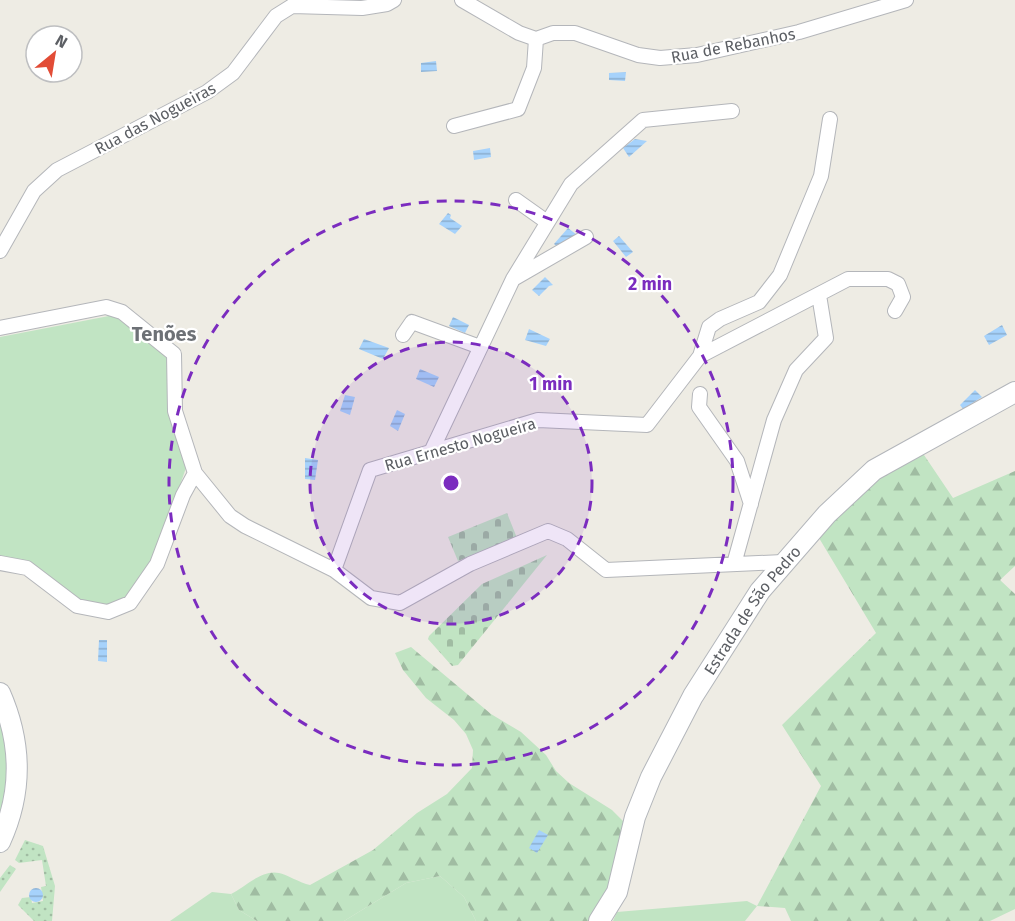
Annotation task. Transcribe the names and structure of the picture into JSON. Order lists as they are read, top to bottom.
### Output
{
  "streets": {
    "street": [
      "Rua de Rebanhos",
      "Rua das Nogueiras",
      "Rua Ernesto Nogueira",
      "Estrada de São Pedro"
    ]
  },
  "districts": ["Tenões"],
  "north": "top right",
  "rings": ["2 min", "1 min"]
}
